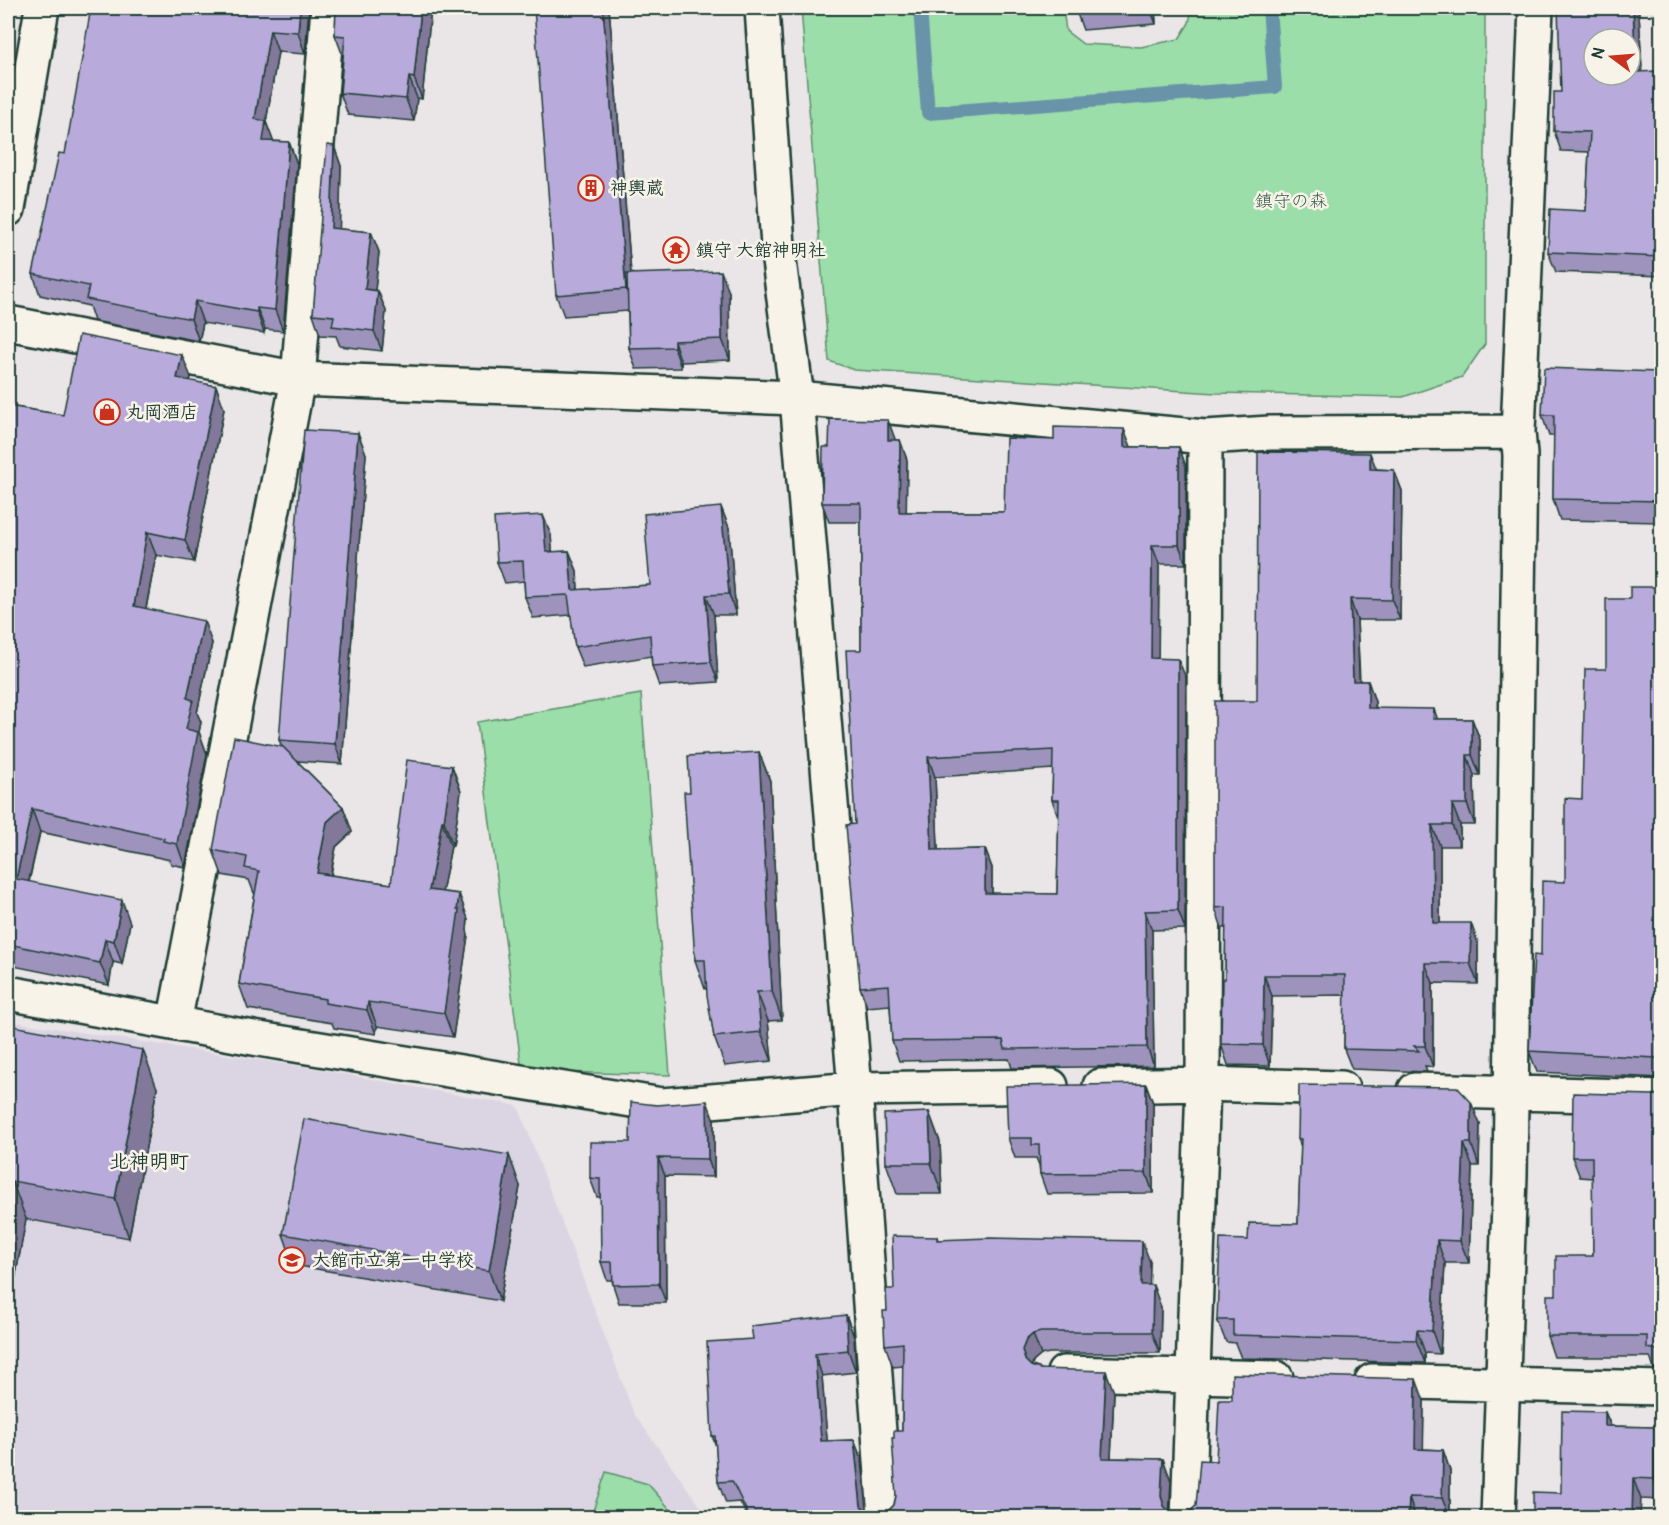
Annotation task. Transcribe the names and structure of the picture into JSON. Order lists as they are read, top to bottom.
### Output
{
  "districts": ["北神明町"],
  "parks": ["鎮守の森"],
  "places": {
    "building": ["神輿蔵"],
    "temple": ["鎮守 大館神明社"],
    "shop": ["丸岡酒店"],
    "school or university": ["大館市立第一中学校"]
  },
  "north": "left"
}
